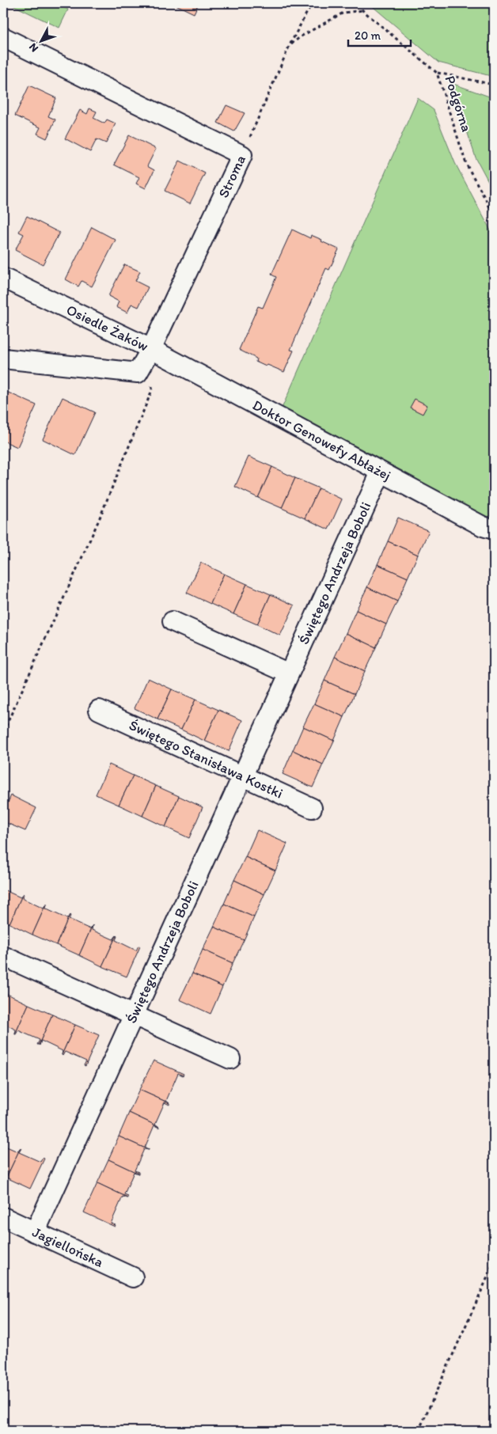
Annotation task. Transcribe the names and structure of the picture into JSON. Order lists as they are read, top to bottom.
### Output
{
  "streets": {
    "street": [
      "Stroma",
      "Osiedle Żaków",
      "Doktor Genowefy Abłażej",
      "Świętego Andrzeja Boboli",
      "Świętego Stanisława Kostki",
      "Jagiellońska"
    ],
    "path": ["Podgórna"]
  },
  "crossings": [
    ["Stroma", "Osiedle Żaków"],
    ["Stroma", "Doktor Genowefy Abłażej"],
    ["Osiedle Żaków", "Doktor Genowefy Abłażej"],
    ["Doktor Genowefy Abłażej", "Świętego Andrzeja Boboli"],
    ["Świętego Andrzeja Boboli", "Świętego Stanisława Kostki"],
    ["Świętego Andrzeja Boboli", "Jagiellońska"]
  ],
  "scale_bar": "20 m",
  "north": "bottom left"
}
